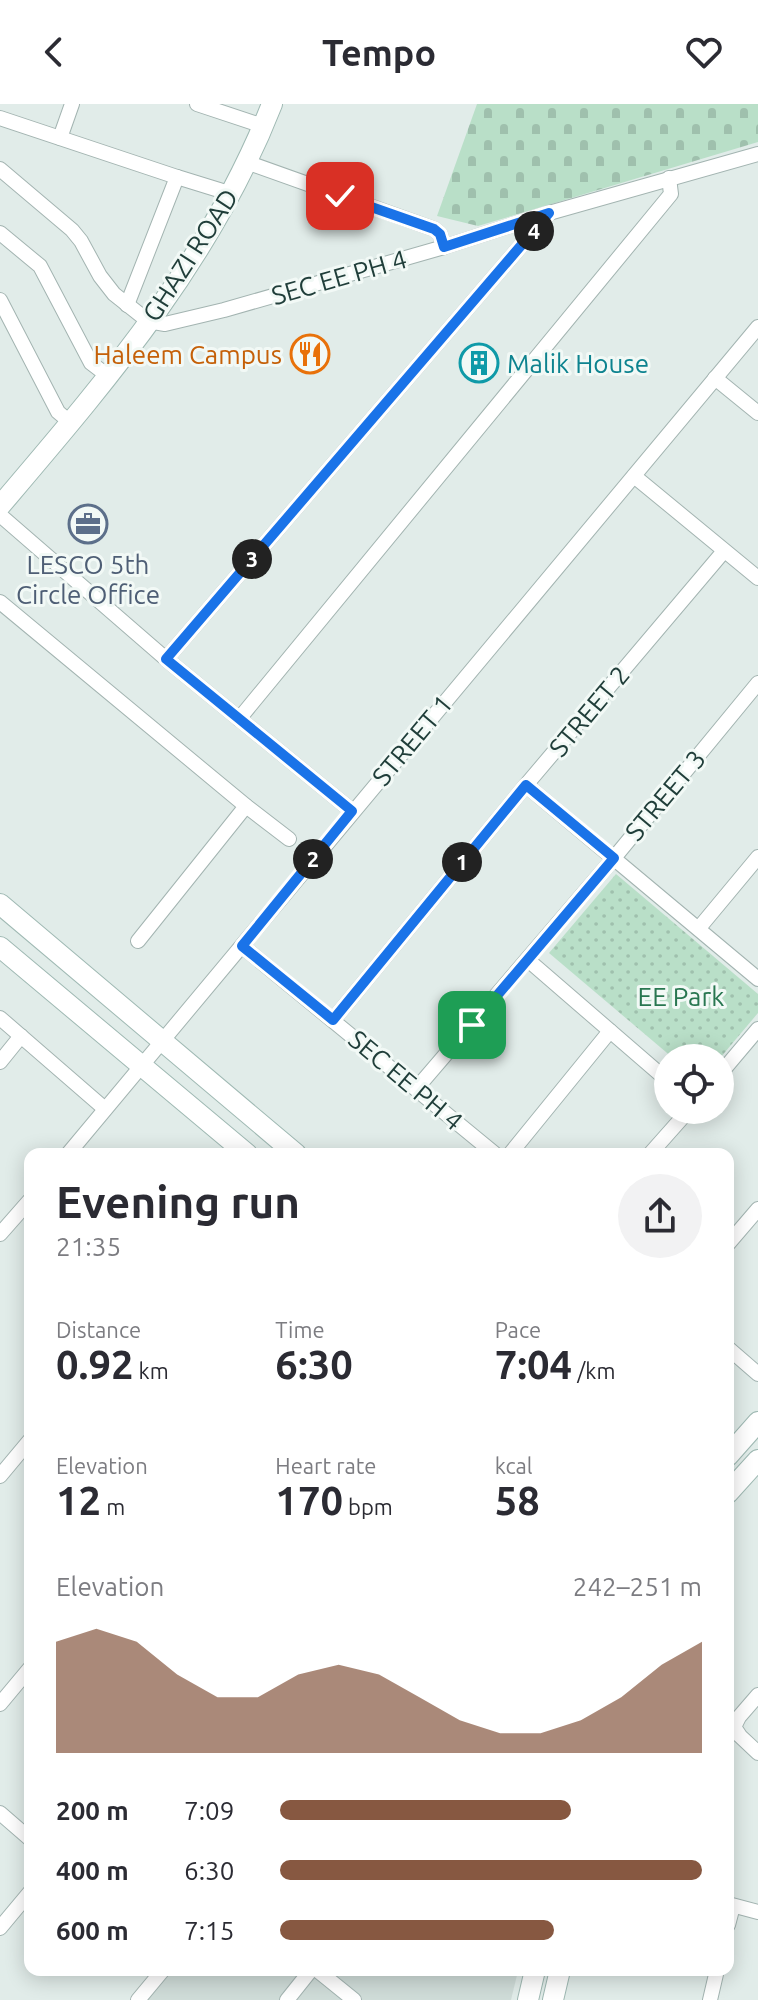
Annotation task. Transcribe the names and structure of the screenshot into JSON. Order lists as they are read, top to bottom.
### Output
{
  "streets": {
    "street": [
      "GHAZI ROAD",
      "SEC EE PH 4",
      "STREET 2",
      "STREET 1",
      "STREET 3"
    ]
  },
  "crossings": [
    ["GHAZI ROAD", "SEC EE PH 4"],
    ["SEC EE PH 4", "STREET 2"],
    ["SEC EE PH 4", "STREET 1"],
    ["SEC EE PH 4", "STREET 3"]
  ],
  "parks": ["EE Park"],
  "places": {
    "restaurant": ["Haleem Campus"],
    "building": ["Malik House"],
    "office": ["LESCO 5th Circle Office"]
  },
  "page": {
    "header": "Tempo",
    "pins": [
      "4",
      "3",
      "2",
      "1"
    ],
    "heading": ["Evening run", "21:35"],
    "stats": [
      ["Distance", "0.92 km"],
      ["Time", "6:30"],
      ["Pace", "7:04 /km"],
      ["Elevation", "12 m"],
      ["Heart rate", "170 bpm"],
      ["kcal", "58"]
    ],
    "chart": ["Elevation", "242–251 m"],
    "list": [
      {
        "name": "200 m",
        "note": "7:09"
      },
      {
        "name": "400 m",
        "note": "6:30"
      },
      {
        "name": "600 m",
        "note": "7:15"
      }
    ]
  }
}
